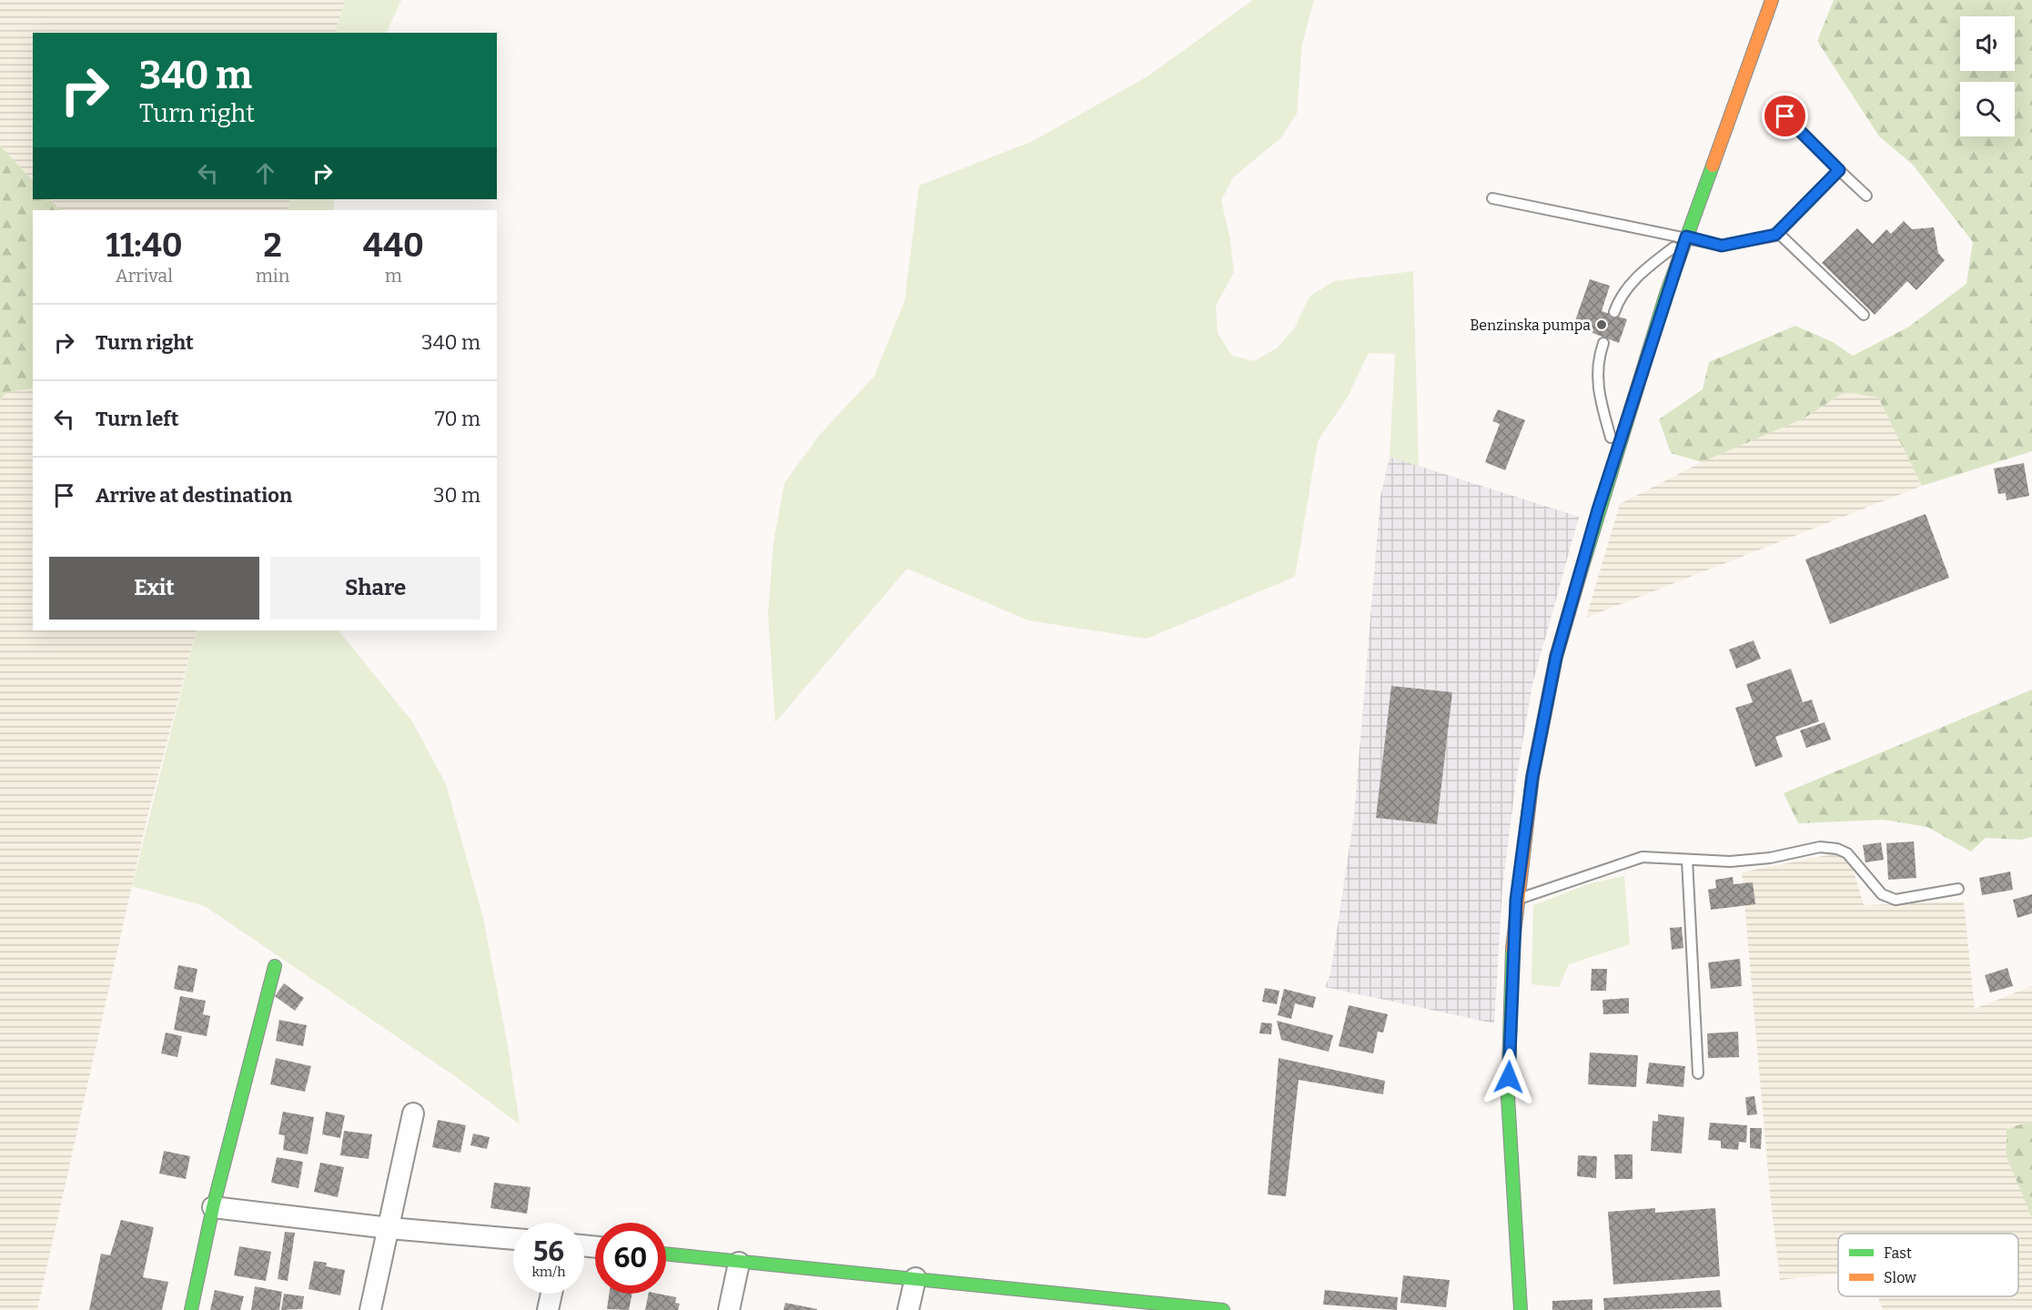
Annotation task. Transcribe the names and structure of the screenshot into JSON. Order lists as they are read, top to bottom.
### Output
{
  "places": ["Benzinska pumpa"],
  "legend": ["Fast", "Slow"],
  "page": {
    "turn": ["340 m", "Turn right"],
    "eta": [
      "11:40",
      "Arrival",
      "2",
      "min",
      "440",
      "m"
    ],
    "list": [
      {
        "name": "Turn right",
        "value": "340 m"
      },
      {
        "name": "Turn left",
        "value": "70 m"
      },
      {
        "name": "Arrive at destination",
        "value": "30 m"
      }
    ],
    "buttons": ["Exit", "Share"],
    "speed": "56 km/h",
    "limit": "60"
  }
}
